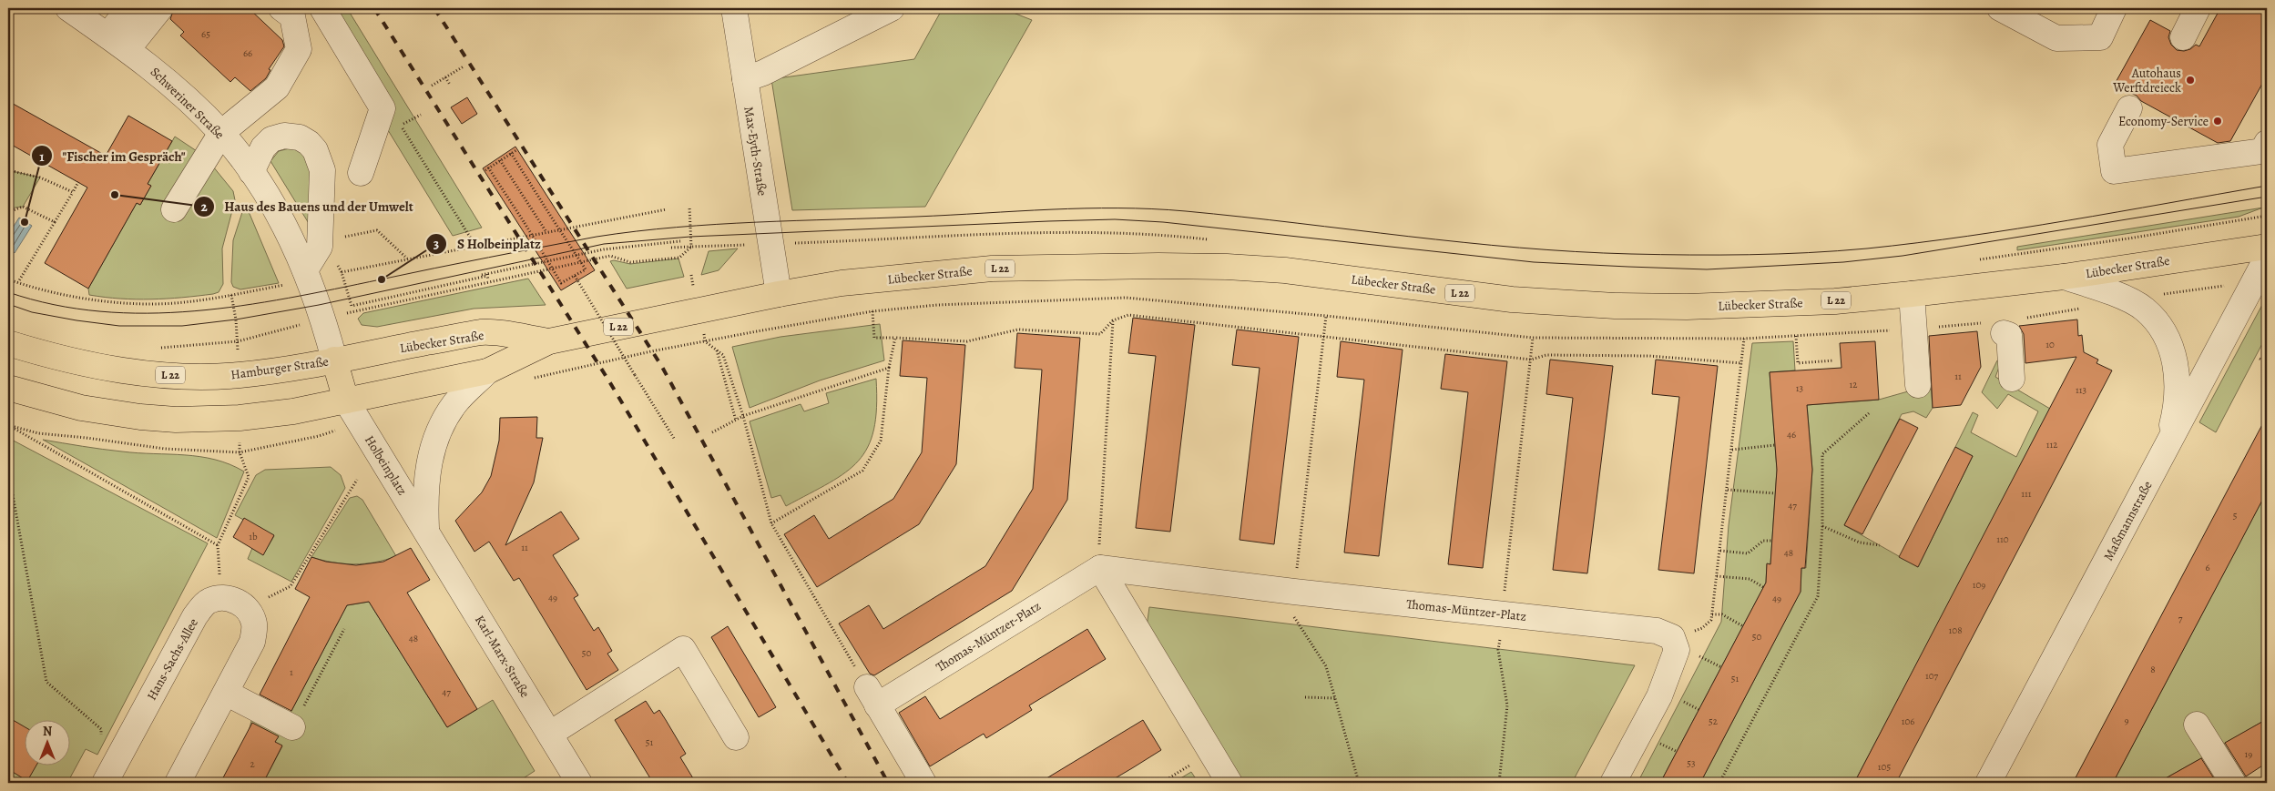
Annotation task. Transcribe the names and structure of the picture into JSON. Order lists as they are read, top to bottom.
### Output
{
  "streets": {
    "main road": ["Lübecker Straße", "L 22", "Hamburger Straße"],
    "street": [
      "Schweriner Straße",
      "Max-Eyth-Straße",
      "Holbeinplatz",
      "Maßmannstraße",
      "Thomas-Müntzer-Platz",
      "Karl-Marx-Straße",
      "Hans-Sachs-Allee"
    ]
  },
  "crossings": [
    ["Max-Eyth-Straße", "Lübecker Straße"],
    ["Lübecker Straße", "L 22"],
    ["Lübecker Straße", "Hamburger Straße"],
    ["Lübecker Straße", "Holbeinplatz"],
    ["L 22", "Hamburger Straße"],
    ["L 22", "Holbeinplatz"],
    ["Hamburger Straße", "Holbeinplatz"],
    ["Holbeinplatz", "Karl-Marx-Straße"]
  ],
  "places": [
    "Autohaus Werftdreieck",
    "Economy-Service",
    "Haus des Bauens und der Umwelt",
    "\"Fischer im Gespräch\"",
    "S Holbeinplatz"
  ],
  "house_numbers": [
    "65",
    "66",
    "10",
    "11",
    "12",
    "13",
    "113",
    "46",
    "112",
    "111",
    "47",
    "5",
    "1b",
    "110",
    "11",
    "48",
    "6",
    "109",
    "49",
    "49",
    "7",
    "108",
    "50",
    "48",
    "50",
    "8",
    "1",
    "107",
    "51",
    "47",
    "9",
    "52",
    "106",
    "51",
    "19",
    "53",
    "2",
    "105"
  ],
  "north": "top"
}
